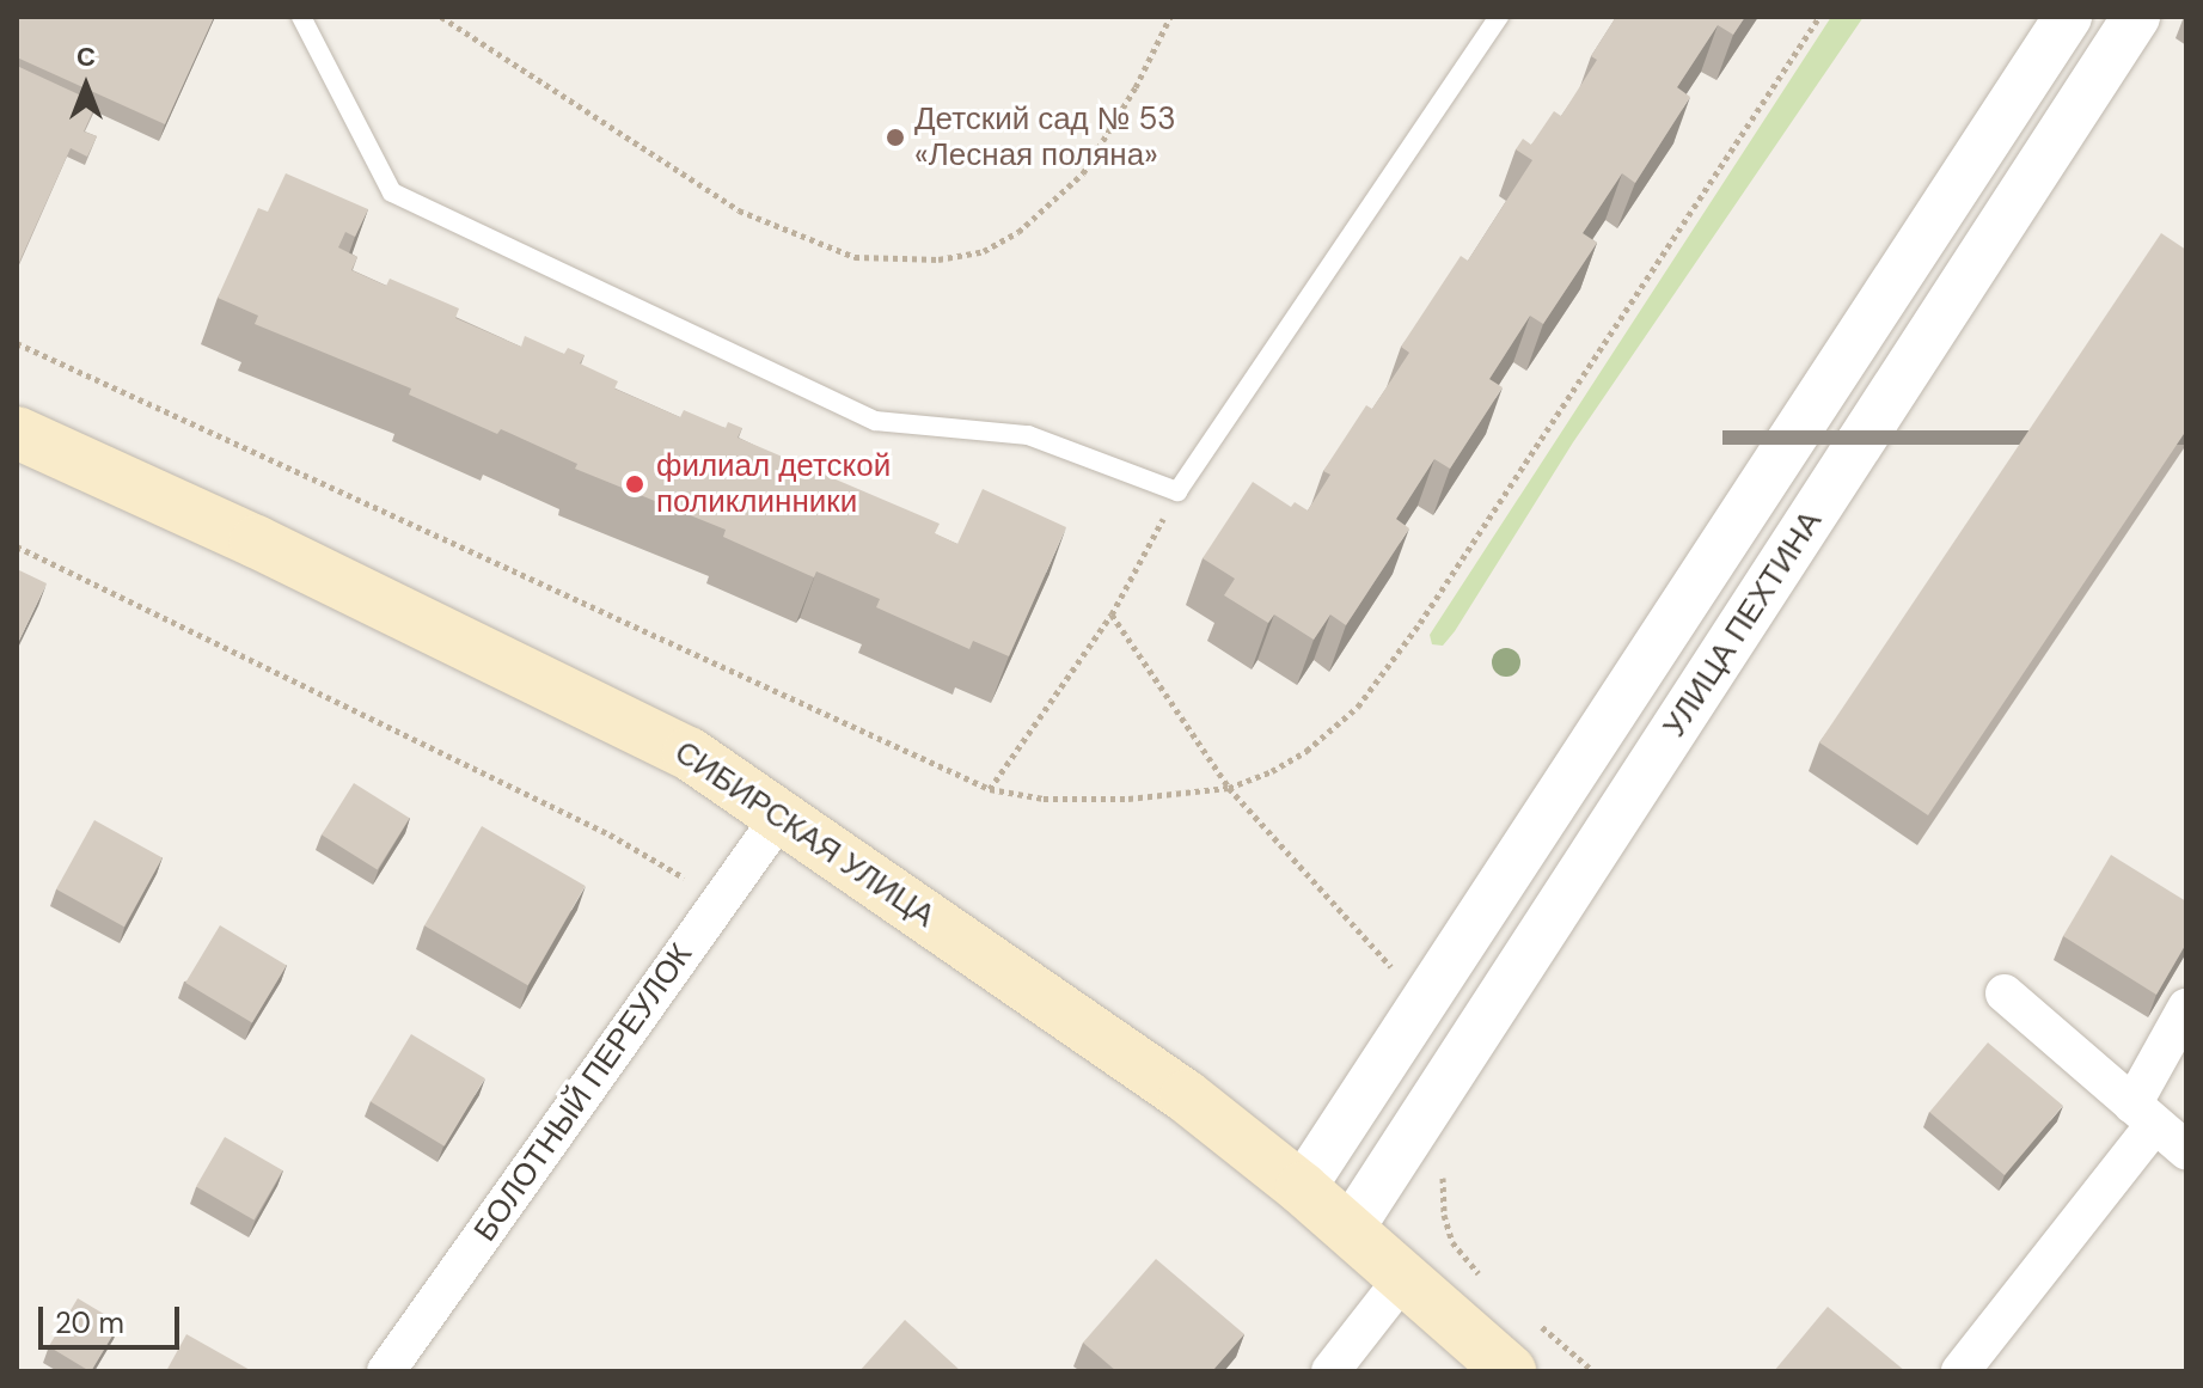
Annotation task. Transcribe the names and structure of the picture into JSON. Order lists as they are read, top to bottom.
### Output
{
  "streets": {
    "main road": ["СИБИРСКАЯ УЛИЦА"],
    "street": ["УЛИЦА ПЕХТИНА", "БОЛОТНЫЙ ПЕРЕУЛОК"]
  },
  "crossings": [
    ["УЛИЦА ПЕХТИНА", "СИБИРСКАЯ УЛИЦА"],
    ["СИБИРСКАЯ УЛИЦА", "БОЛОТНЫЙ ПЕРЕУЛОК"]
  ],
  "places": ["Детский сад № 53 «Лесная поляна»", "филиал детской поликлинники"],
  "scale_bar": "20 m",
  "north": "top"
}
